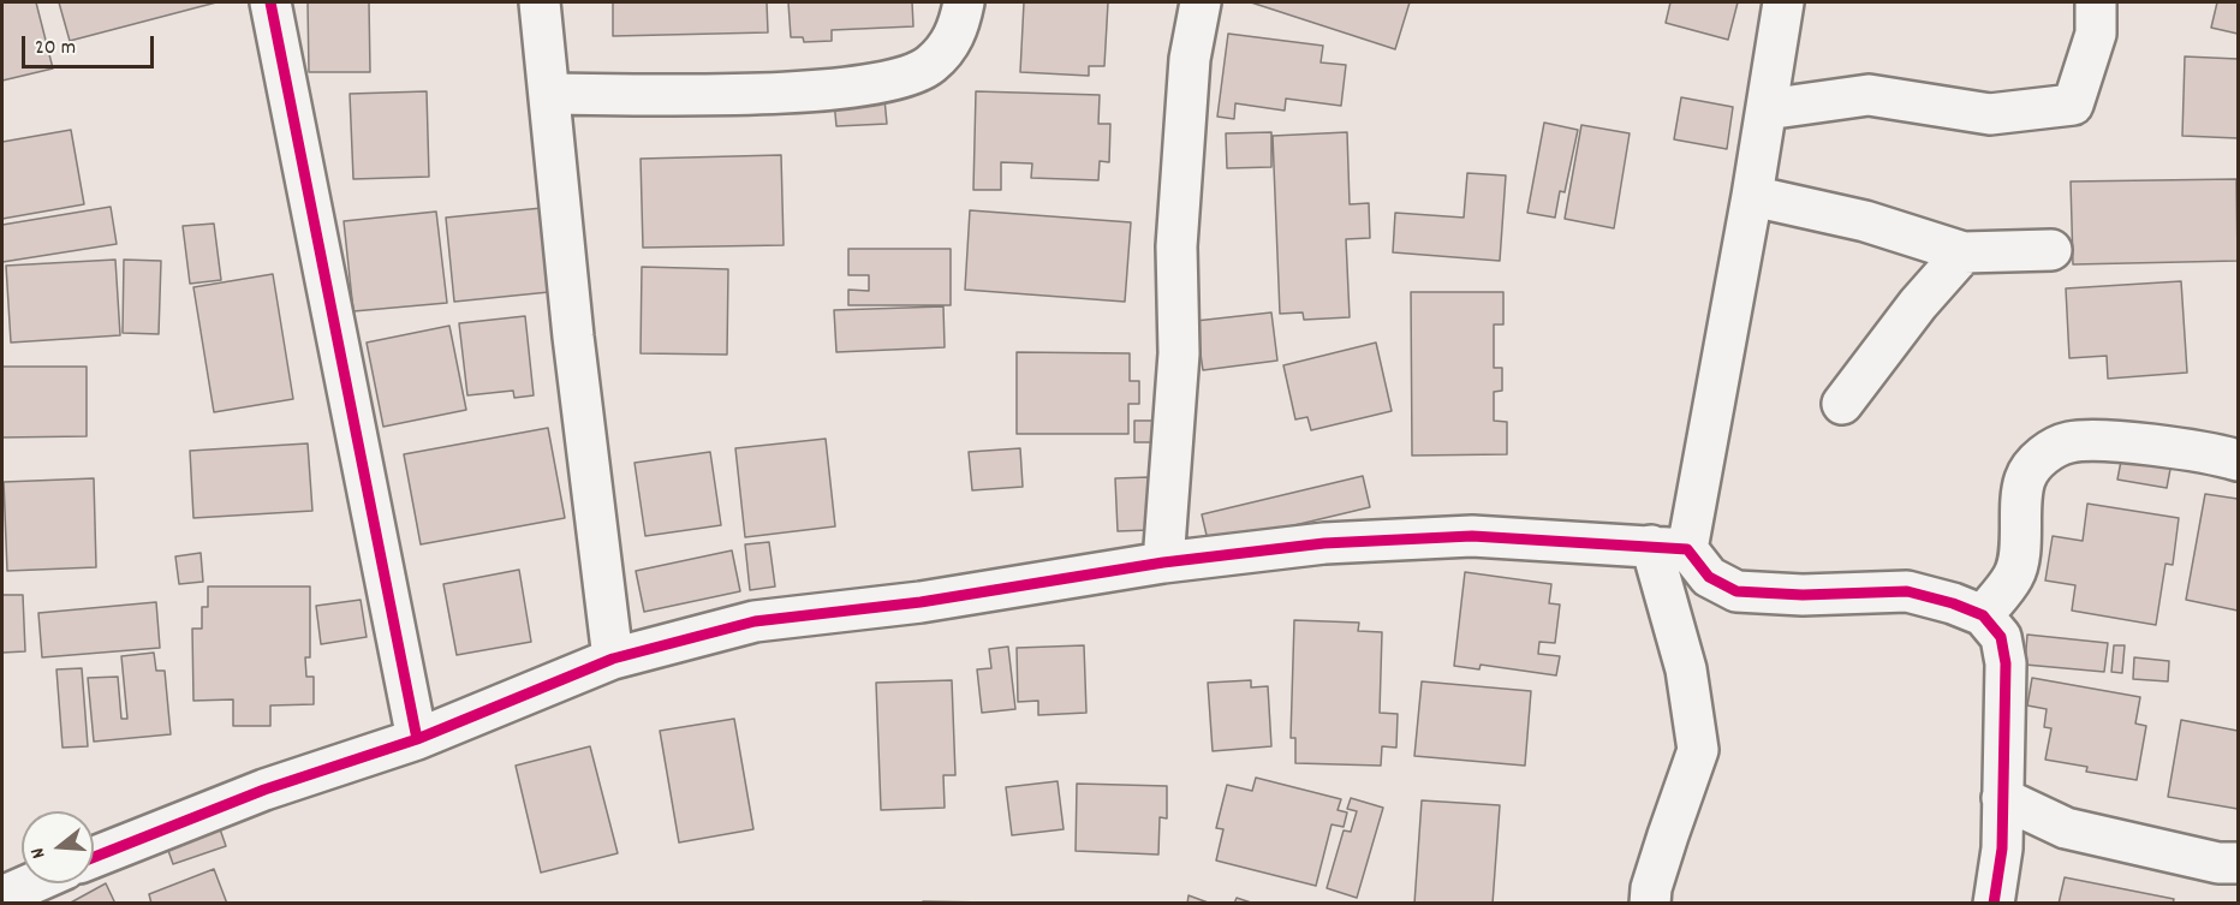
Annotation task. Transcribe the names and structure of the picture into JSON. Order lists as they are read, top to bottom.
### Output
{
  "scale_bar": "20 m",
  "north": "left"
}
